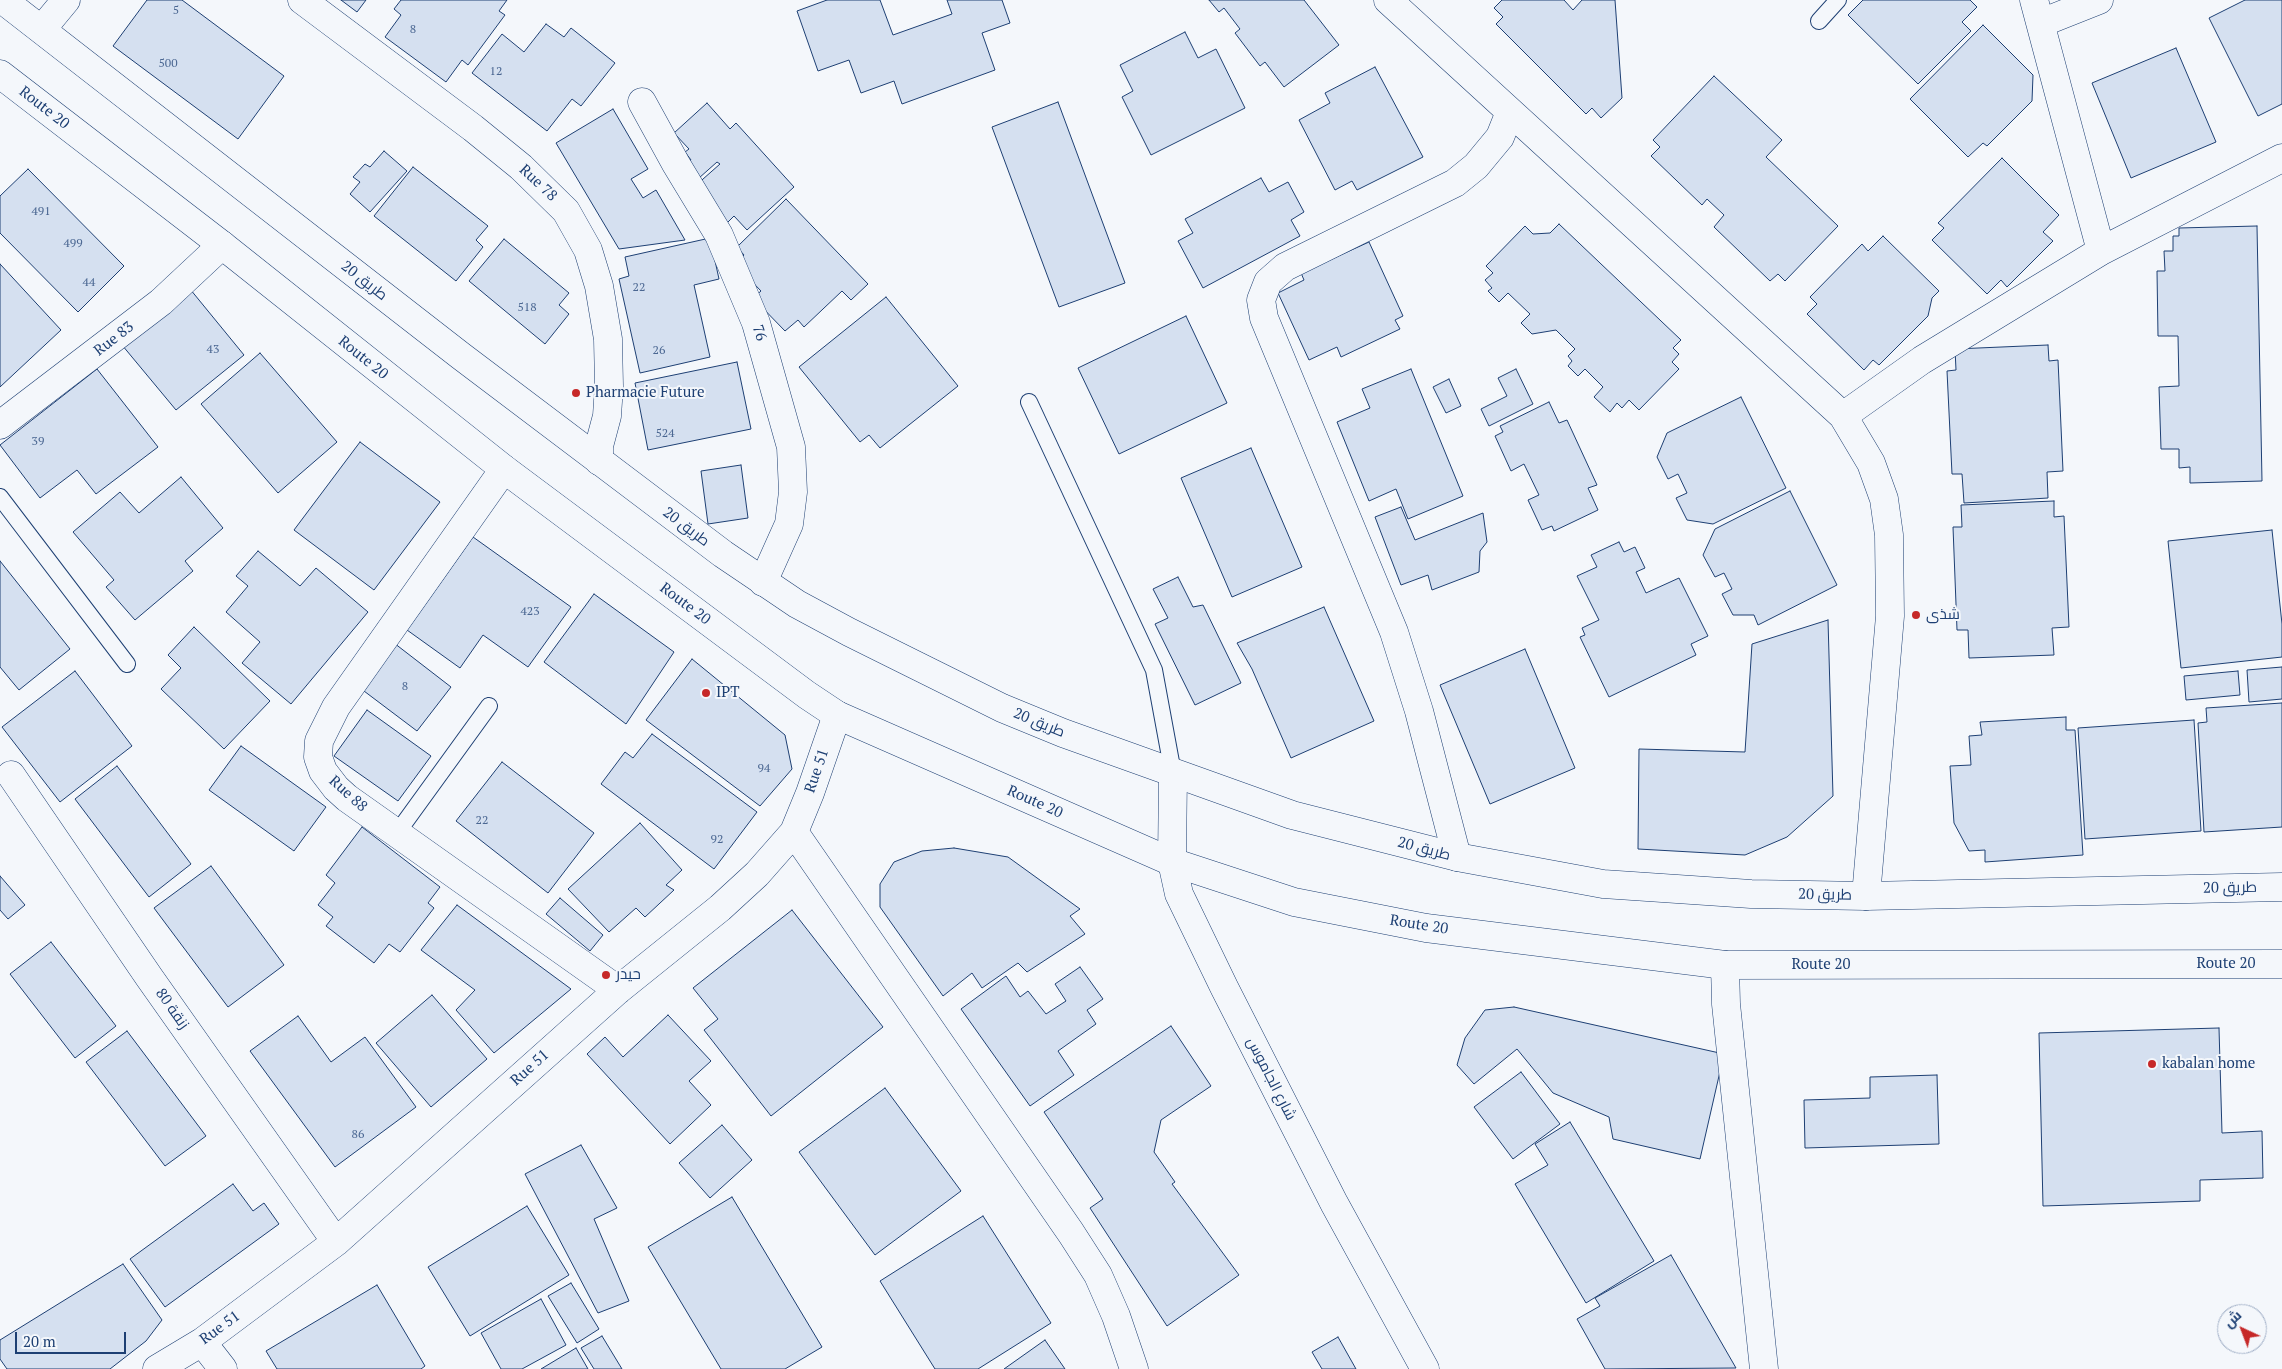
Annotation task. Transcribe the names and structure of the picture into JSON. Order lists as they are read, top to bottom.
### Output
{
  "streets": {
    "street": [
      "Route 20",
      "Rue 78",
      "طريق 20",
      "76",
      "Rue 83",
      "Rue 51",
      "Rue 88",
      "زنقة 80",
      "شارع الجاموس"
    ]
  },
  "crossings": [
    ["Route 20", "Rue 83"],
    ["Route 20", "Rue 51"],
    ["Route 20", "Rue 88"],
    ["Route 20", "شارع الجاموس"],
    ["Rue 78", "طريق 20"],
    ["طريق 20", "76"],
    ["طريق 20", "شارع الجاموس"],
    ["Rue 51", "Rue 88"],
    ["Rue 51", "زنقة 80"]
  ],
  "places": [
    "Pharmacie Future",
    "شذى",
    "IPT",
    "حيدر",
    "kabalan home"
  ],
  "house_numbers": [
    "5",
    "8",
    "500",
    "12",
    "491",
    "499",
    "44",
    "22",
    "518",
    "43",
    "26",
    "524",
    "39",
    "423",
    "8",
    "94",
    "22",
    "92",
    "86"
  ],
  "scale_bar": "20 m",
  "north": "top left"
}
